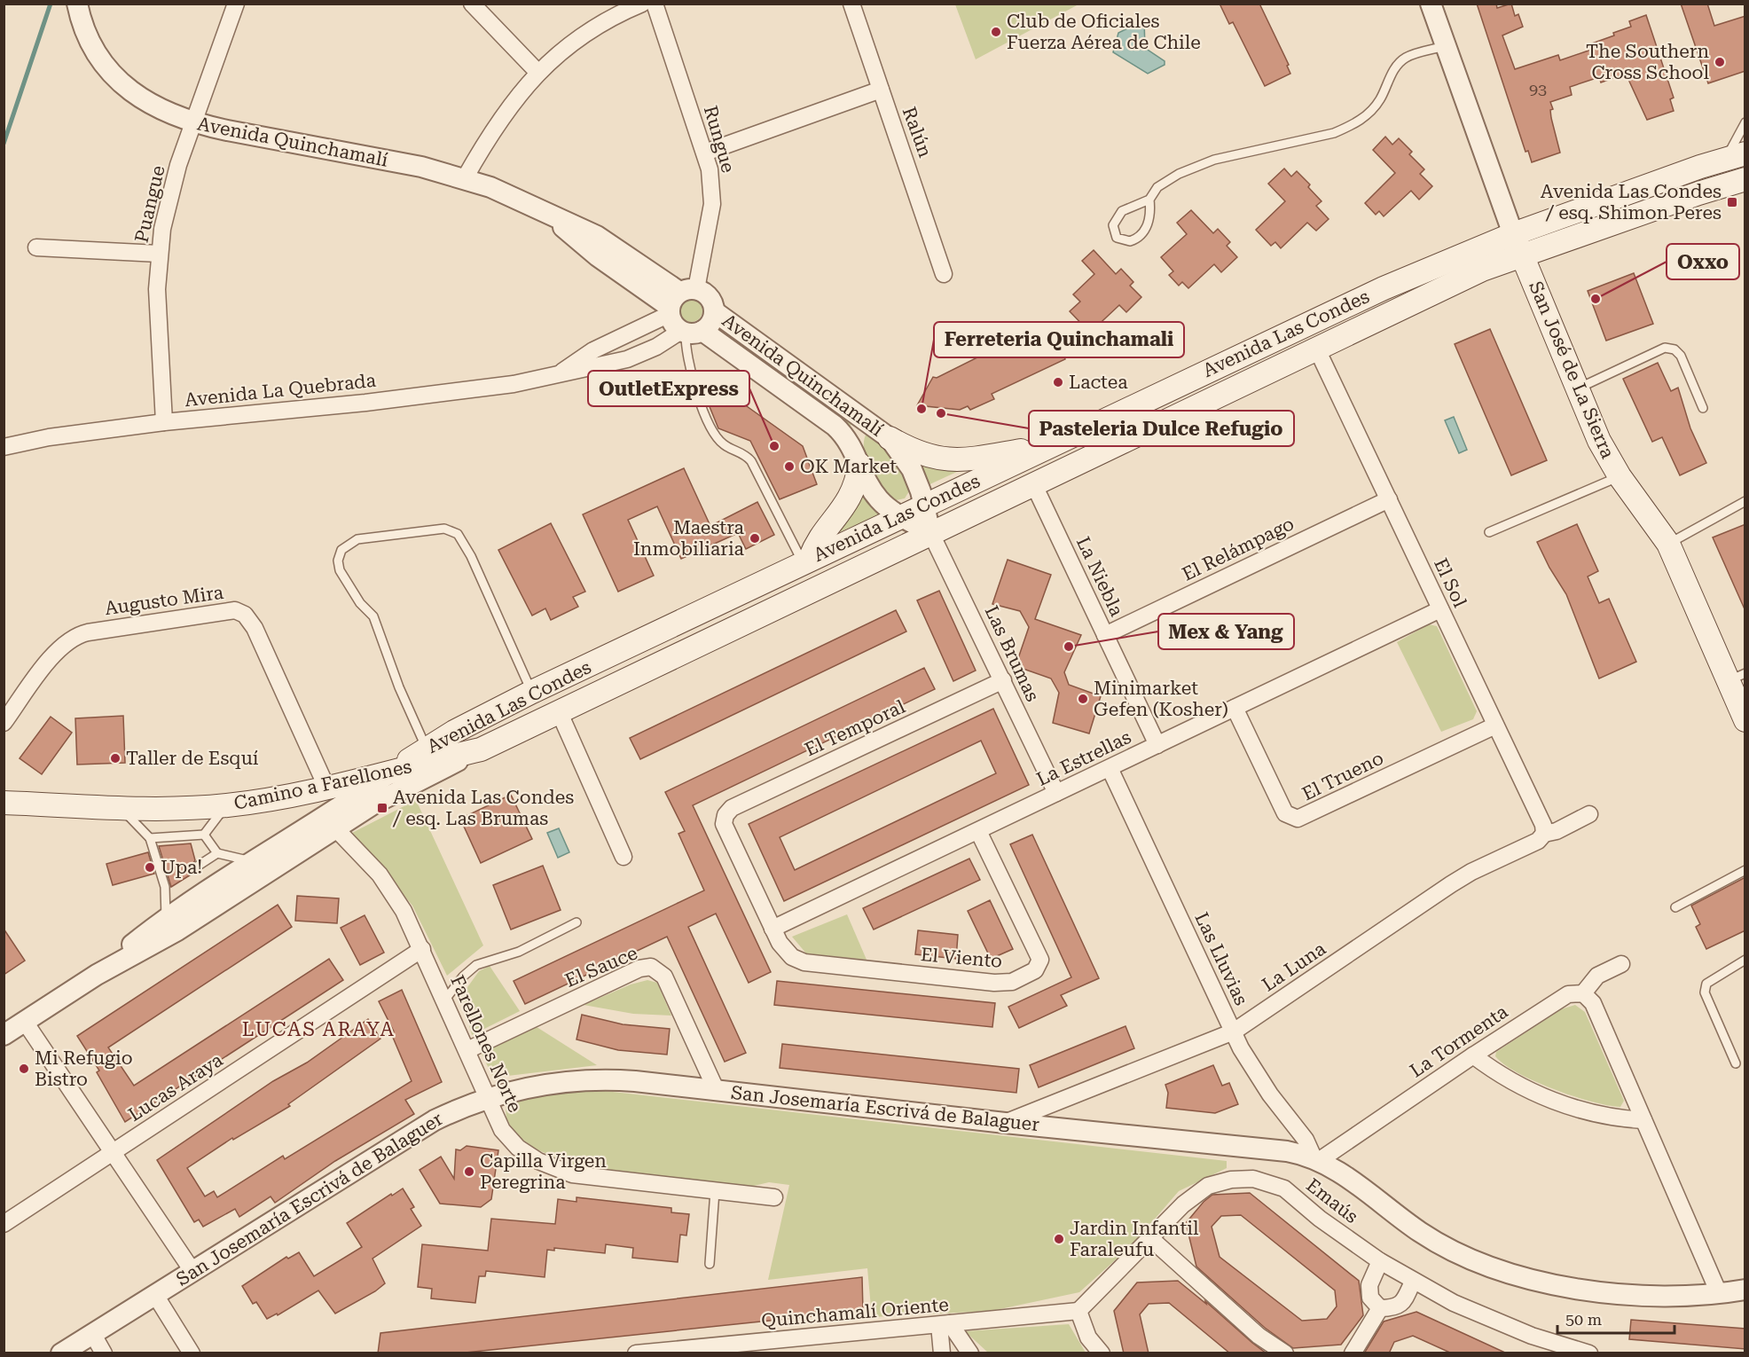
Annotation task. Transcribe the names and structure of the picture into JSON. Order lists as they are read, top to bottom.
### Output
{
  "streets": {
    "main road": ["Avenida Las Condes", "San José de La Sierra", "Camino a Farellones"],
    "street": [
      "Ralún",
      "Rungue",
      "Avenida Quinchamalí",
      "Puangue",
      "Avenida La Quebrada",
      "El Relámpago",
      "La Niebla",
      "El Sol",
      "Augusto Mira",
      "Las Brumas",
      "El Temporal",
      "La Estrellas",
      "El Trueno",
      "El Viento",
      "Las Lluvias",
      "El Sauce",
      "La Luna",
      "La Tormenta",
      "Farellones Norte",
      "Lucas Araya",
      "San Josemaría Escrivá de Balaguer",
      "Emaús",
      "Quinchamalí Oriente"
    ]
  },
  "crossings": [
    ["Rungue", "Avenida Quinchamalí"],
    ["Rungue", "Avenida La Quebrada"],
    ["Avenida Quinchamalí", "Puangue"],
    ["Avenida Quinchamalí", "Avenida Las Condes"],
    ["Avenida Quinchamalí", "Avenida La Quebrada"],
    ["Avenida Quinchamalí", "Las Brumas"],
    ["Puangue", "Avenida La Quebrada"],
    ["Avenida Las Condes", "San José de La Sierra"],
    ["Avenida Las Condes", "La Niebla"],
    ["Avenida Las Condes", "El Sol"],
    ["Avenida Las Condes", "Las Brumas"],
    ["Avenida Las Condes", "Camino a Farellones"],
    ["Avenida Las Condes", "Farellones Norte"],
    ["El Relámpago", "La Niebla"],
    ["El Relámpago", "El Sol"],
    ["La Niebla", "La Estrellas"],
    ["El Sol", "La Estrellas"],
    ["El Sol", "El Trueno"],
    ["El Sol", "La Luna"],
    ["Augusto Mira", "Camino a Farellones"],
    ["Las Brumas", "El Temporal"],
    ["Las Brumas", "La Estrellas"],
    ["El Temporal", "La Estrellas"],
    ["El Temporal", "El Viento"],
    ["La Estrellas", "El Trueno"],
    ["La Estrellas", "El Viento"],
    ["La Estrellas", "Las Lluvias"],
    ["Las Lluvias", "La Luna"],
    ["Las Lluvias", "La Tormenta"],
    ["Las Lluvias", "San Josemaría Escrivá de Balaguer"],
    ["El Sauce", "Farellones Norte"],
    ["El Sauce", "San Josemaría Escrivá de Balaguer"],
    ["La Luna", "San Josemaría Escrivá de Balaguer"],
    ["La Tormenta", "San Josemaría Escrivá de Balaguer"],
    ["Farellones Norte", "Lucas Araya"],
    ["Farellones Norte", "San Josemaría Escrivá de Balaguer"],
    ["Emaús", "Quinchamalí Oriente"]
  ],
  "districts": ["LUCAS ARAYA"],
  "places": {
    "other": [
      "Club de Oficiales Fuerza Aérea de Chile",
      "The Southern Cross School",
      "Oxxo",
      "Lactea",
      "Ferreteria Quinchamali",
      "Pasteleria Dulce Refugio",
      "OutletExpress",
      "OK Market",
      "Maestra Inmobiliaria",
      "Mex & Yang",
      "Minimarket Gefen (Kosher)",
      "Taller de Esquí",
      "Upa!",
      "Mi Refugio Bistro",
      "Capilla Virgen Peregrina",
      "Jardin Infantil Faraleufu"
    ],
    "transit": ["Avenida Las Condes / esq. Shimon Peres", "Avenida Las Condes / esq. Las Brumas"]
  },
  "house_numbers": ["93"],
  "scale_bar": "50 m"
}
